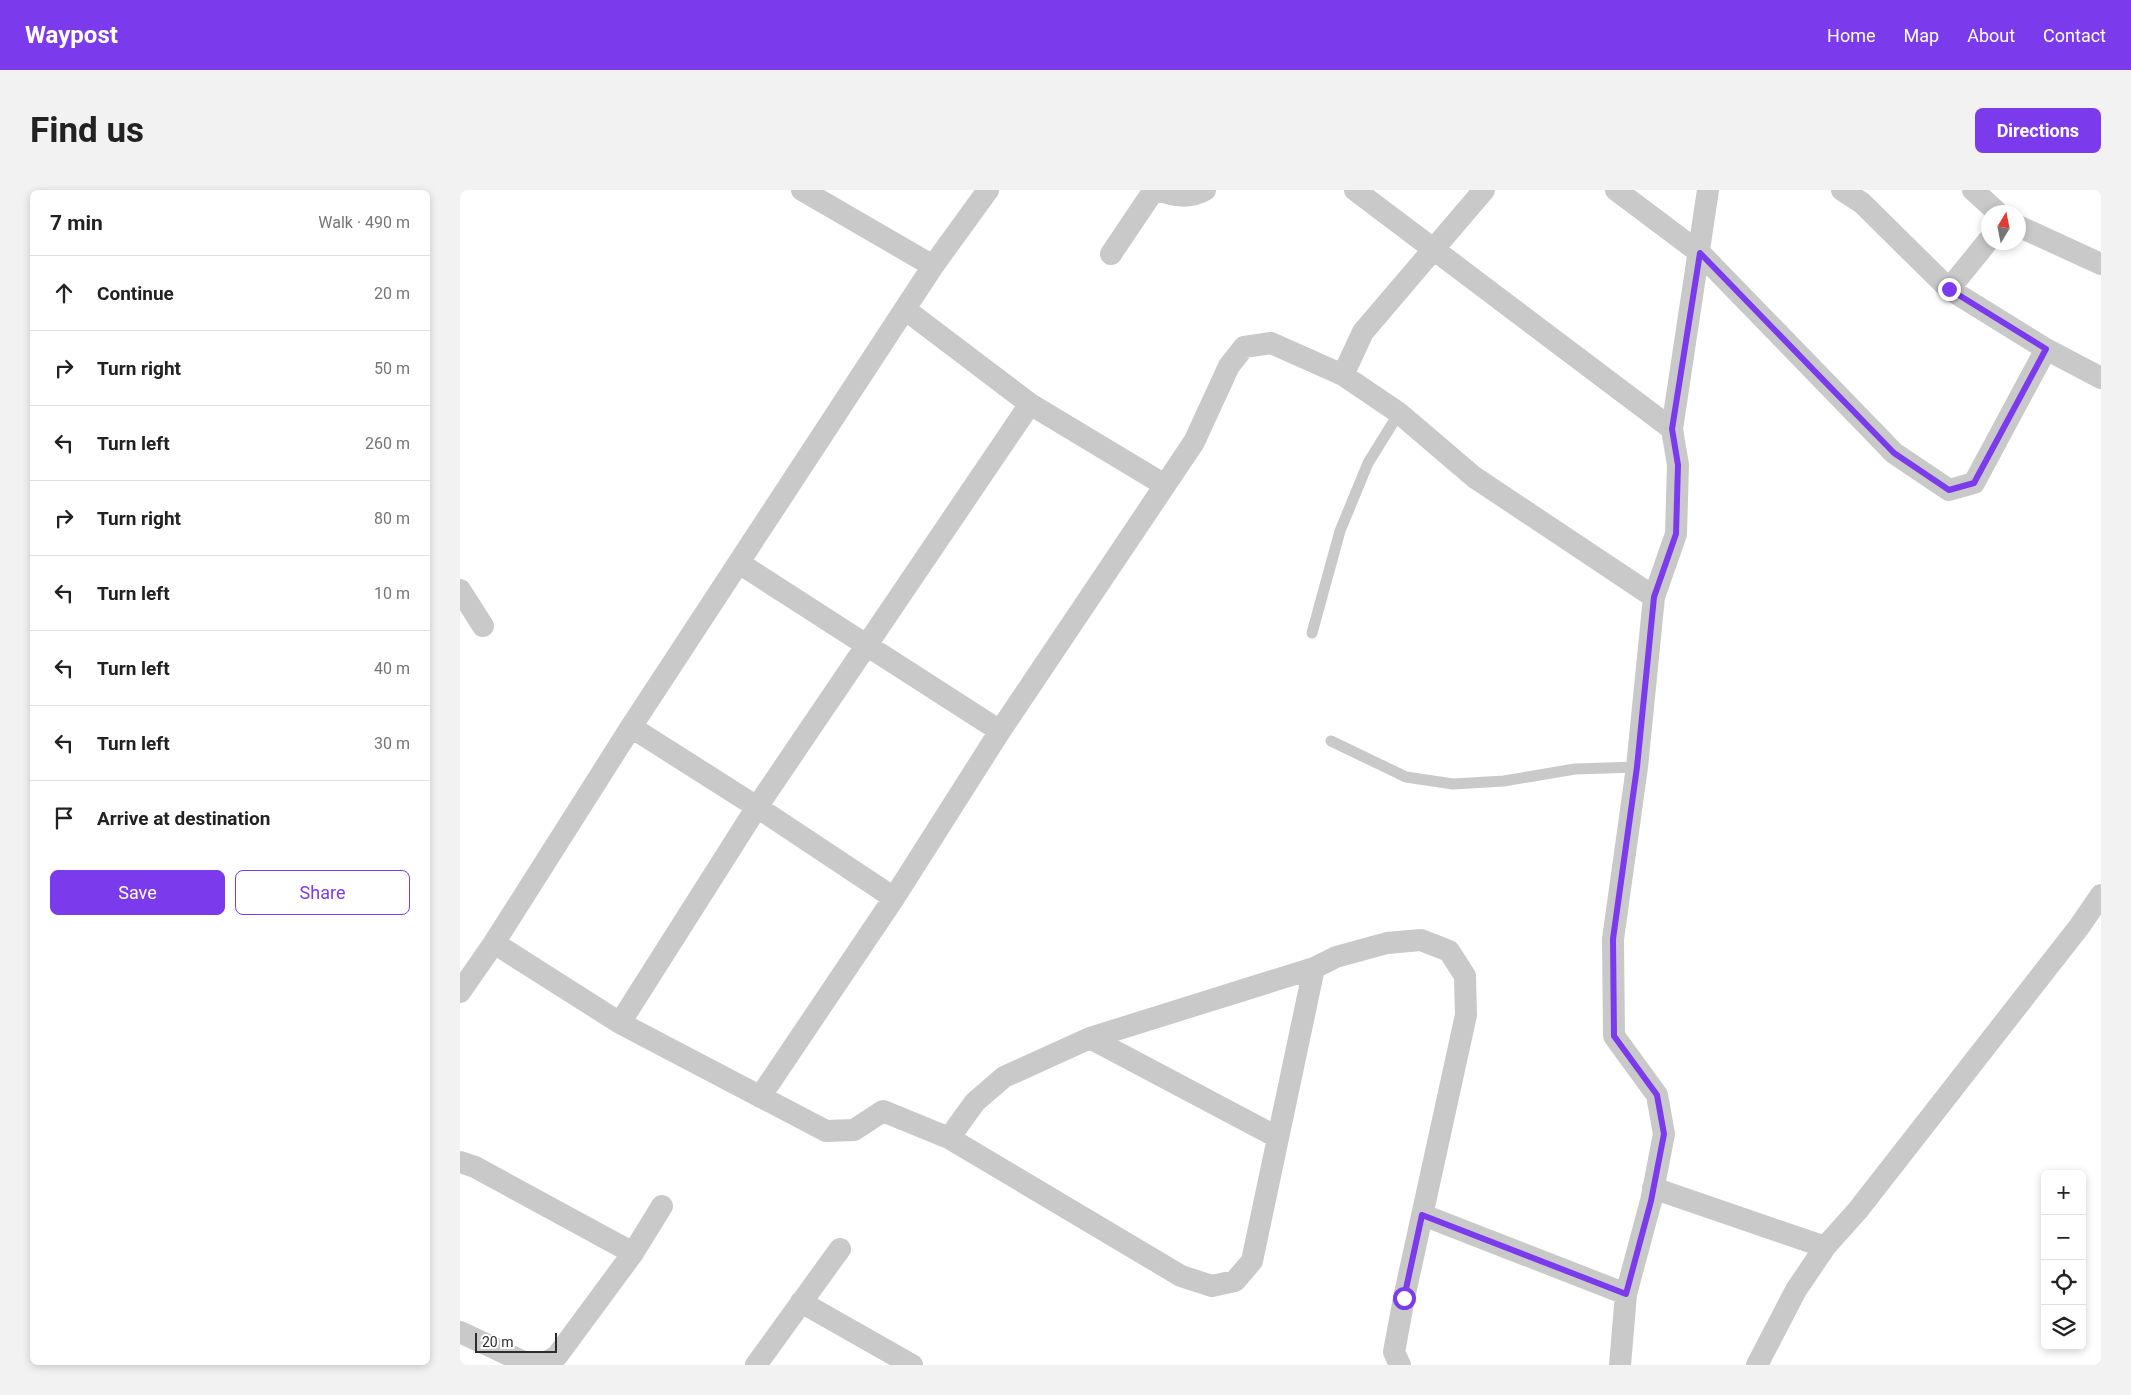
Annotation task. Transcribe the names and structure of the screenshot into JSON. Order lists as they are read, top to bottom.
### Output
{
  "scale_bar": "20 m",
  "north": "top",
  "page": {
    "header": "Waypost",
    "nav": [
      "Home",
      "Map",
      "About",
      "Contact"
    ],
    "buttons": [
      "Directions",
      ["Save", "Share"]
    ],
    "title": "Find us",
    "heading": ["7 min", "Walk · 490 m"],
    "list": [
      ["Continue", "20 m"],
      ["Turn right", "50 m"],
      ["Turn left", "260 m"],
      ["Turn right", "80 m"],
      ["Turn left", "10 m"],
      ["Turn left", "40 m"],
      ["Turn left", "30 m"],
      "Arrive at destination"
    ],
    "map_buttons": ["+", "−"],
    "scale": "20 m"
  }
}
